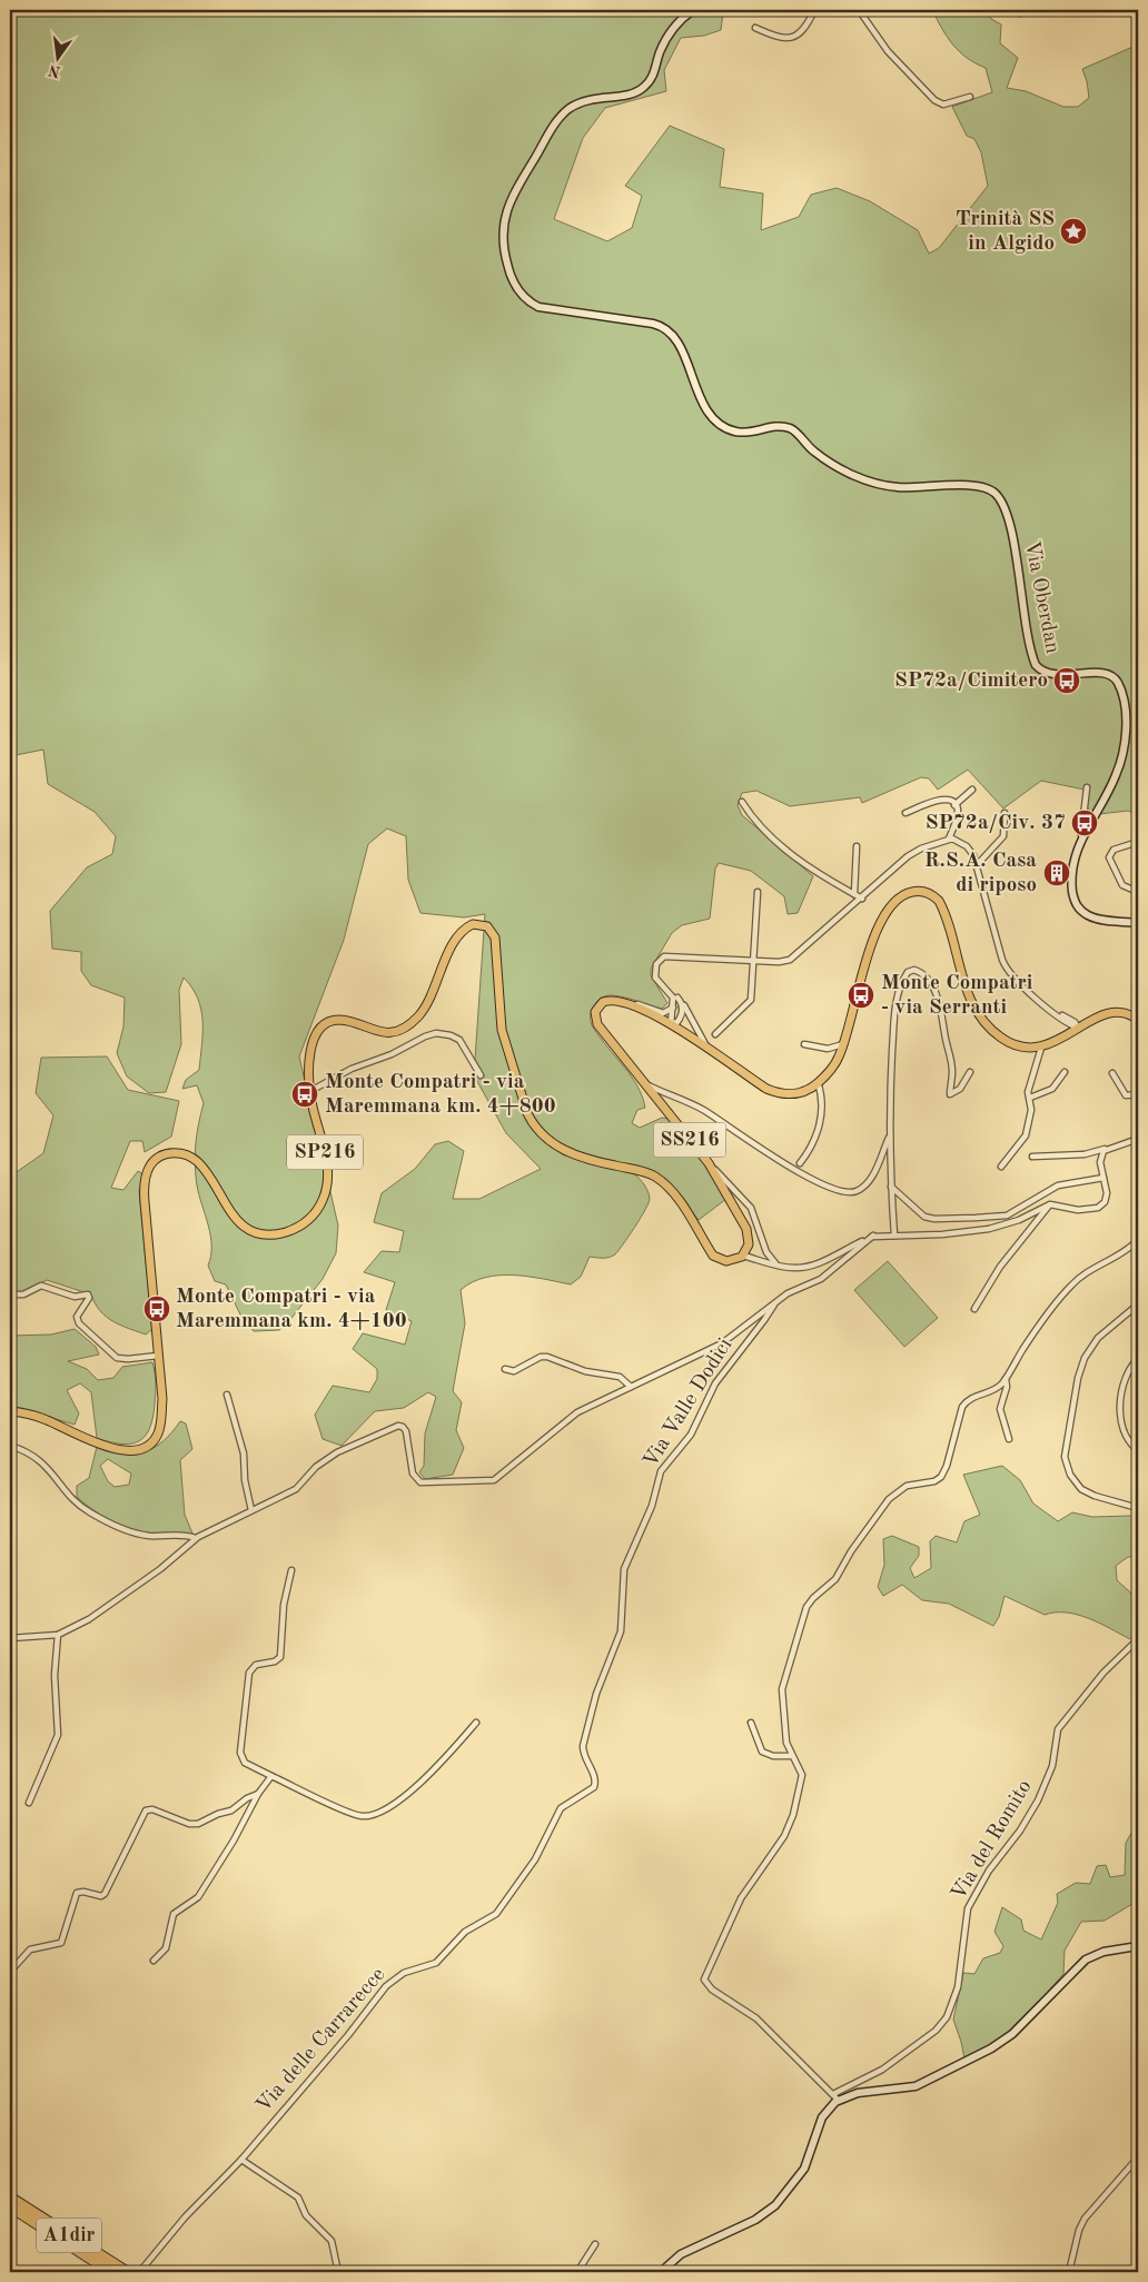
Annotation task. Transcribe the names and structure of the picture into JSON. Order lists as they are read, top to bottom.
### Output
{
  "streets": {
    "highway": ["A1dir"],
    "main road": ["SS216", "SP216"],
    "street": [
      "Via Oberdan",
      "Via Valle Dodici",
      "Via del Romito",
      "Via delle Carrarecce"
    ]
  },
  "crossings": [
    ["SS216", "SP216"],
    ["Via Valle Dodici", "Via delle Carrarecce"]
  ],
  "places": {
    "place": ["Trinità SS in Algido"],
    "bus stop": [
      "SP72a/Cimitero",
      "SP72a/Civ. 37",
      "Monte Compatri - via Serranti",
      "Monte Compatri - via Maremmana km. 4+800",
      "Monte Compatri - via Maremmana km. 4+100"
    ],
    "building": ["R.S.A. Casa di riposo"]
  },
  "north": "bottom"
}
